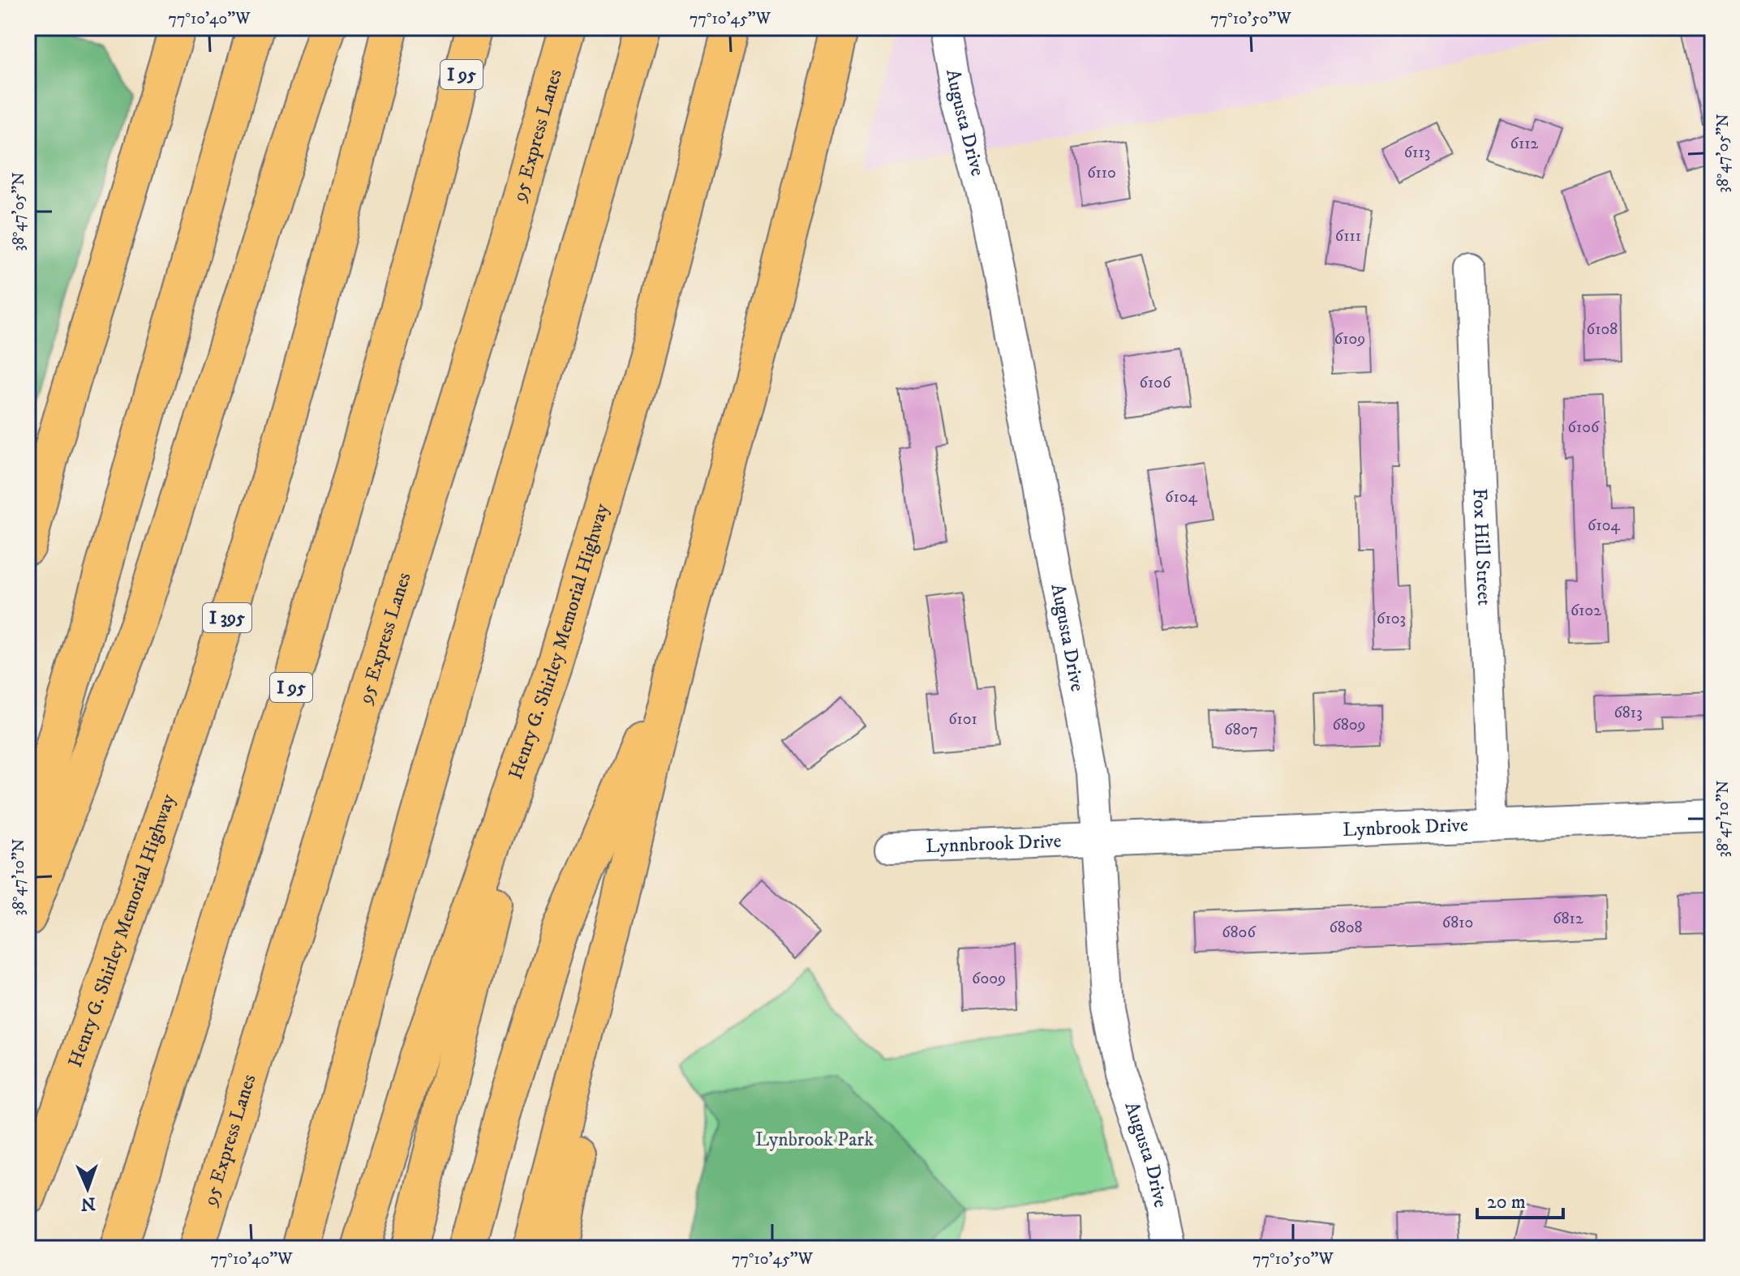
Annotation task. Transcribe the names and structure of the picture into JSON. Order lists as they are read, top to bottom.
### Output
{
  "streets": {
    "highway": [
      "I 95",
      "95 Express Lanes",
      "I 395",
      "Henry G. Shirley Memorial Highway"
    ],
    "street": [
      "Augusta Drive",
      "Fox Hill Street",
      "Lynbrook Drive",
      "Lynnbrook Drive"
    ]
  },
  "crossings": [
    ["Augusta Drive", "Lynbrook Drive"],
    ["Augusta Drive", "Lynnbrook Drive"],
    ["Fox Hill Street", "Lynbrook Drive"],
    ["Lynbrook Drive", "Lynnbrook Drive"]
  ],
  "parks": ["Lynbrook Park"],
  "house_numbers": [
    "6112",
    "6113",
    "6110",
    "6111",
    "6108",
    "6109",
    "6106",
    "6106",
    "6104",
    "6104",
    "6102",
    "6103",
    "6813",
    "6101",
    "6809",
    "6807",
    "6812",
    "6810",
    "6808",
    "6806",
    "6009"
  ],
  "scale_bar": "20 m",
  "north": "bottom",
  "coordinates": [
    "77°10'40\"W",
    "77°10'45\"W",
    "77°10'50\"W",
    "38°47'05\"N",
    "38°47'10\"N"
  ]
}
